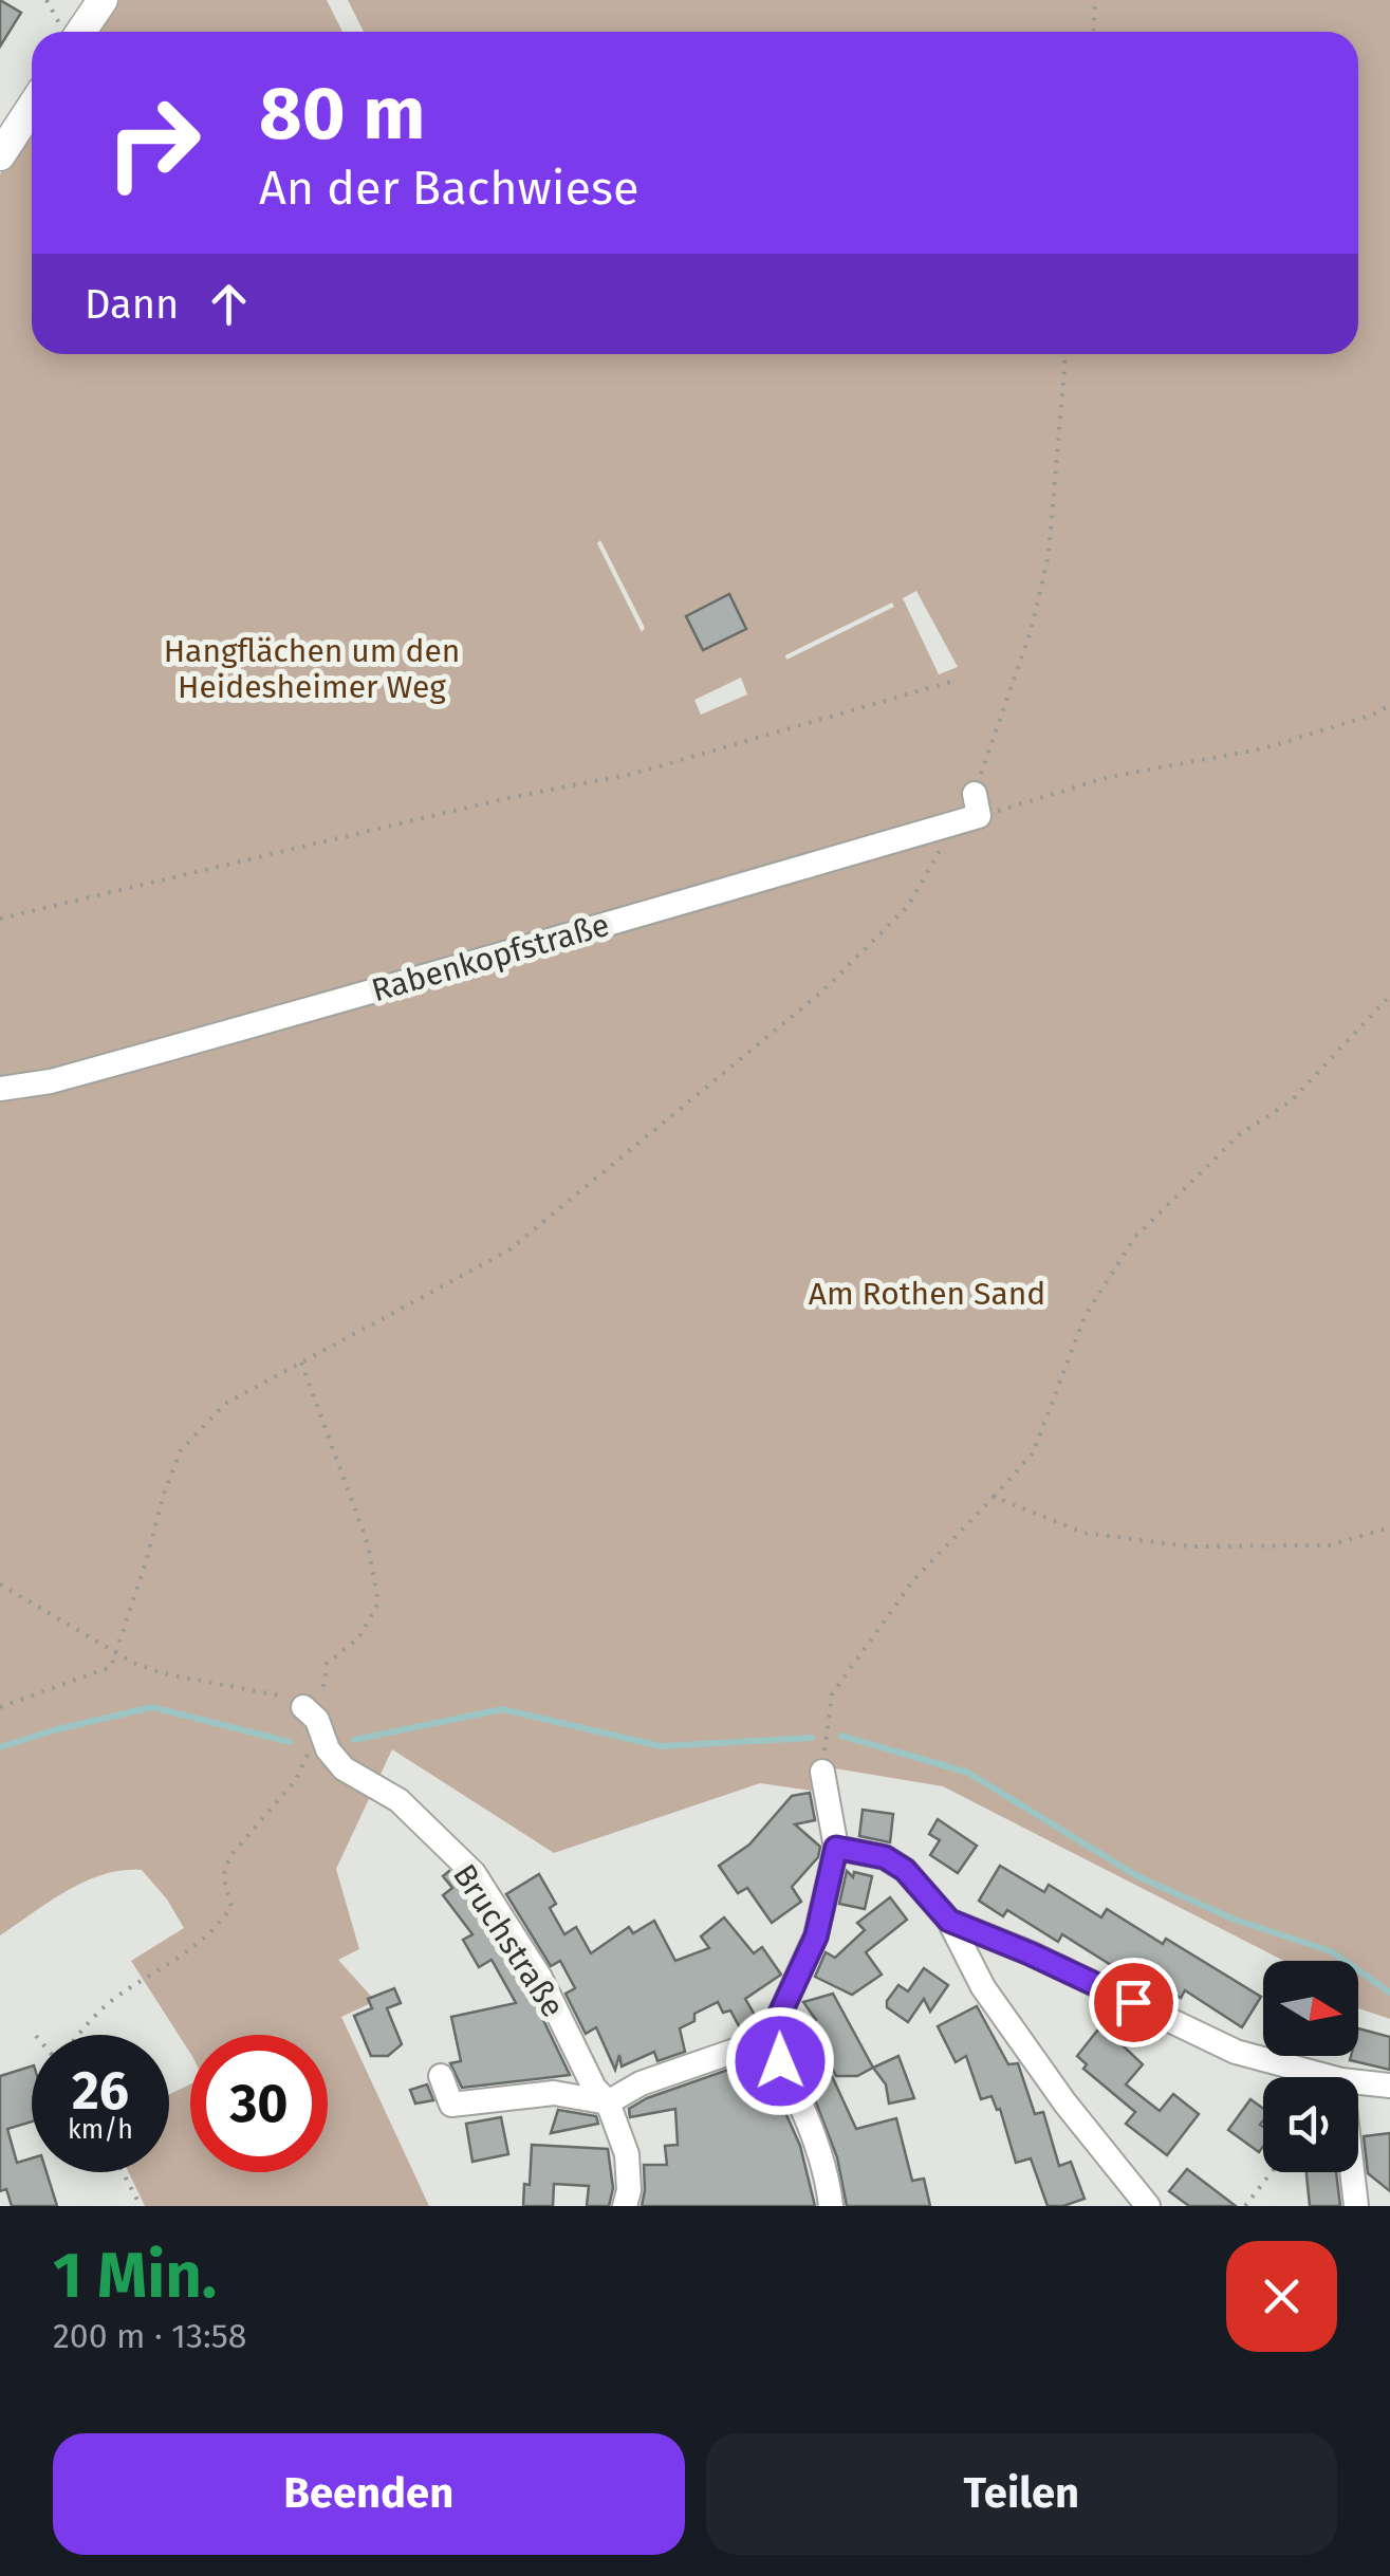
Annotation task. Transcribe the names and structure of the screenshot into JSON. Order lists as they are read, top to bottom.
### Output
{
  "streets": {
    "street": ["Rabenkopfstraße", "Bruchstraße"]
  },
  "parks": ["Hangflächen um den Heidesheimer Weg", "Am Rothen Sand"],
  "north": "right",
  "page": {
    "turn": ["80 m", "An der Bachwiese"],
    "then": "Dann",
    "speed": "26 km/h",
    "limit": "30",
    "heading": ["1 Min.", "200 m · 13:58"],
    "buttons": ["Beenden", "Teilen"]
  }
}
